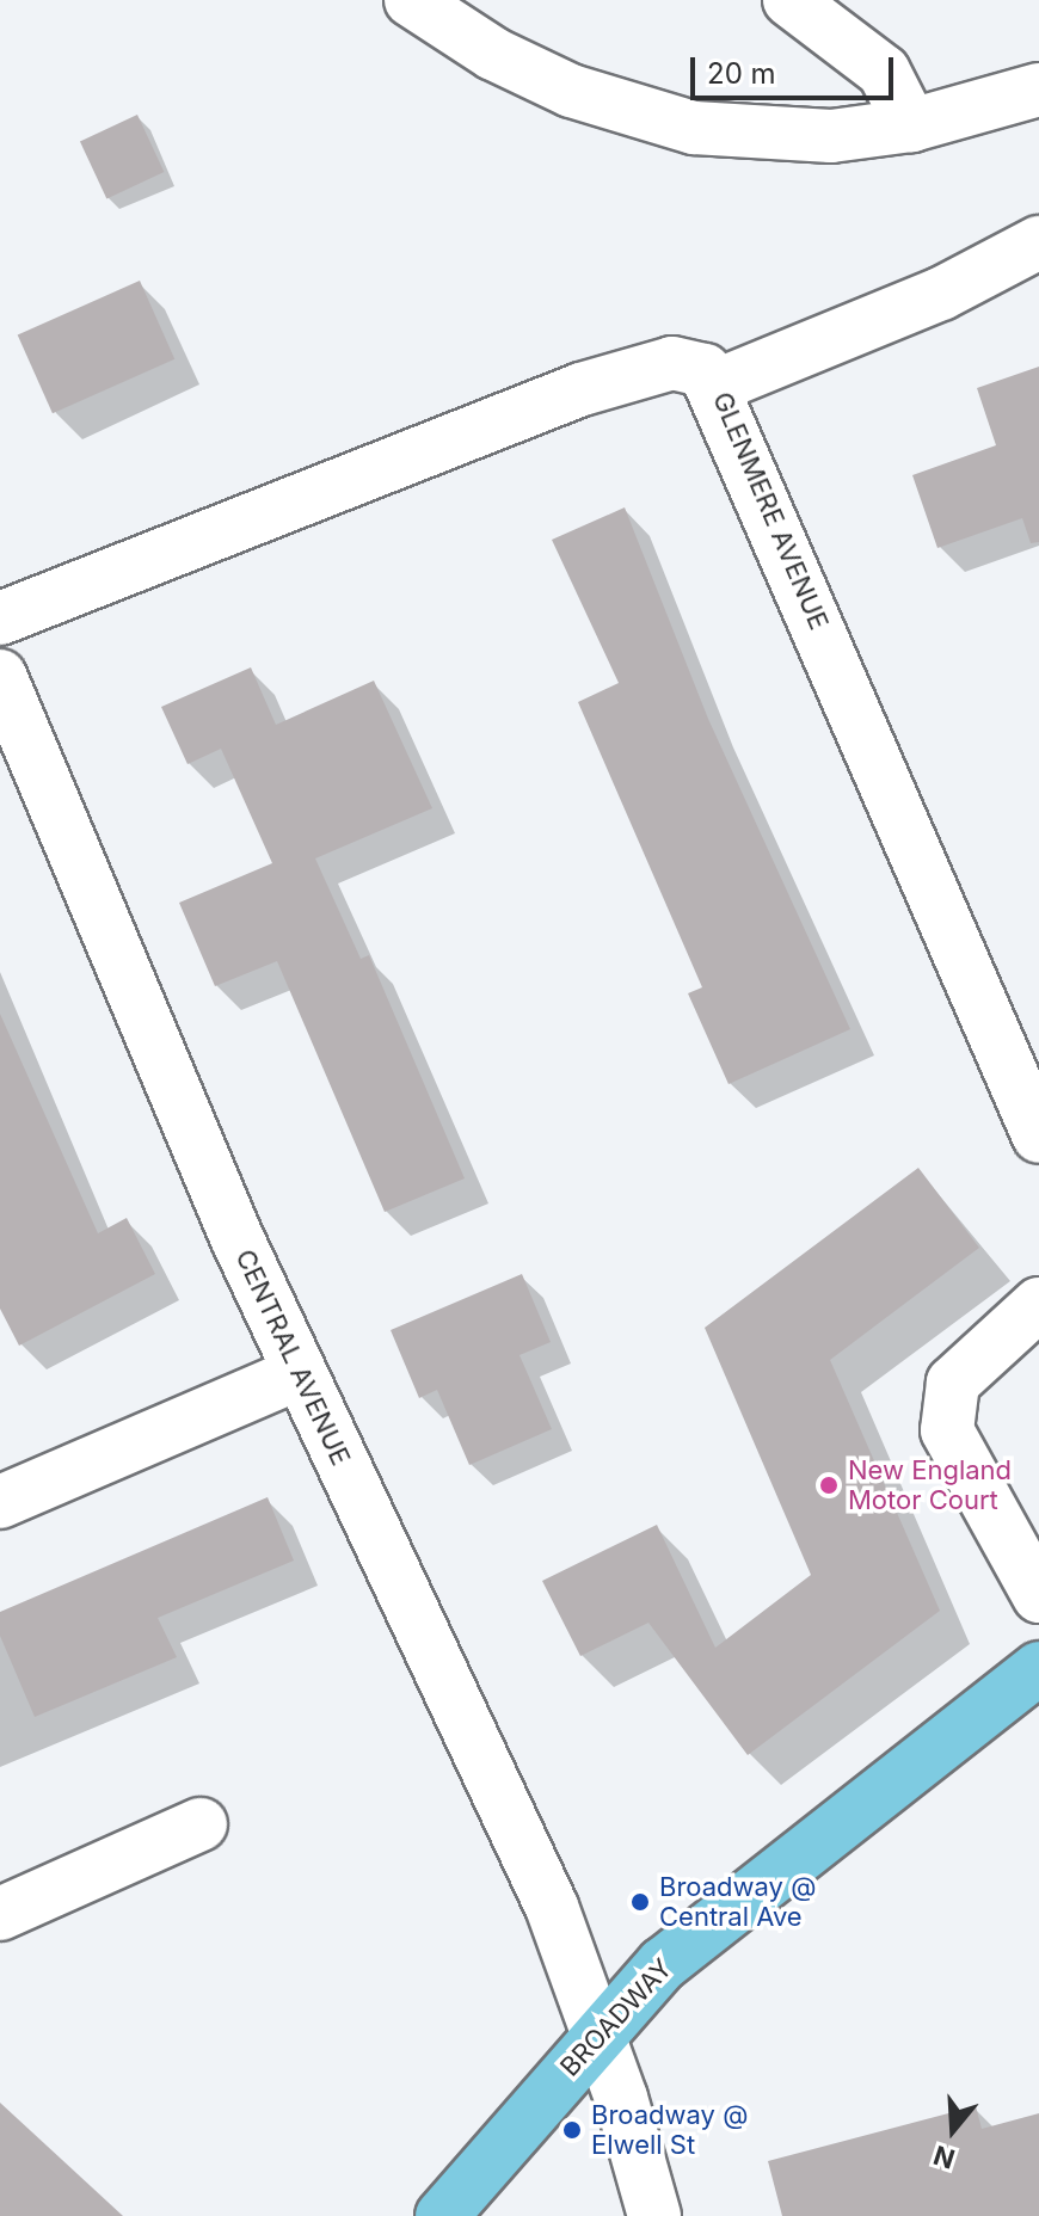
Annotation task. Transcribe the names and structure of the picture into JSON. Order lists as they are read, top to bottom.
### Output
{
  "streets": {
    "main road": ["BROADWAY"],
    "street": ["GLENMERE AVENUE", "CENTRAL AVENUE"]
  },
  "crossings": [
    ["CENTRAL AVENUE", "BROADWAY"]
  ],
  "places": ["New England Motor Court", "Broadway @ Central Ave", "Broadway @ Elwell St"],
  "scale_bar": "20 m",
  "north": "bottom"
}
